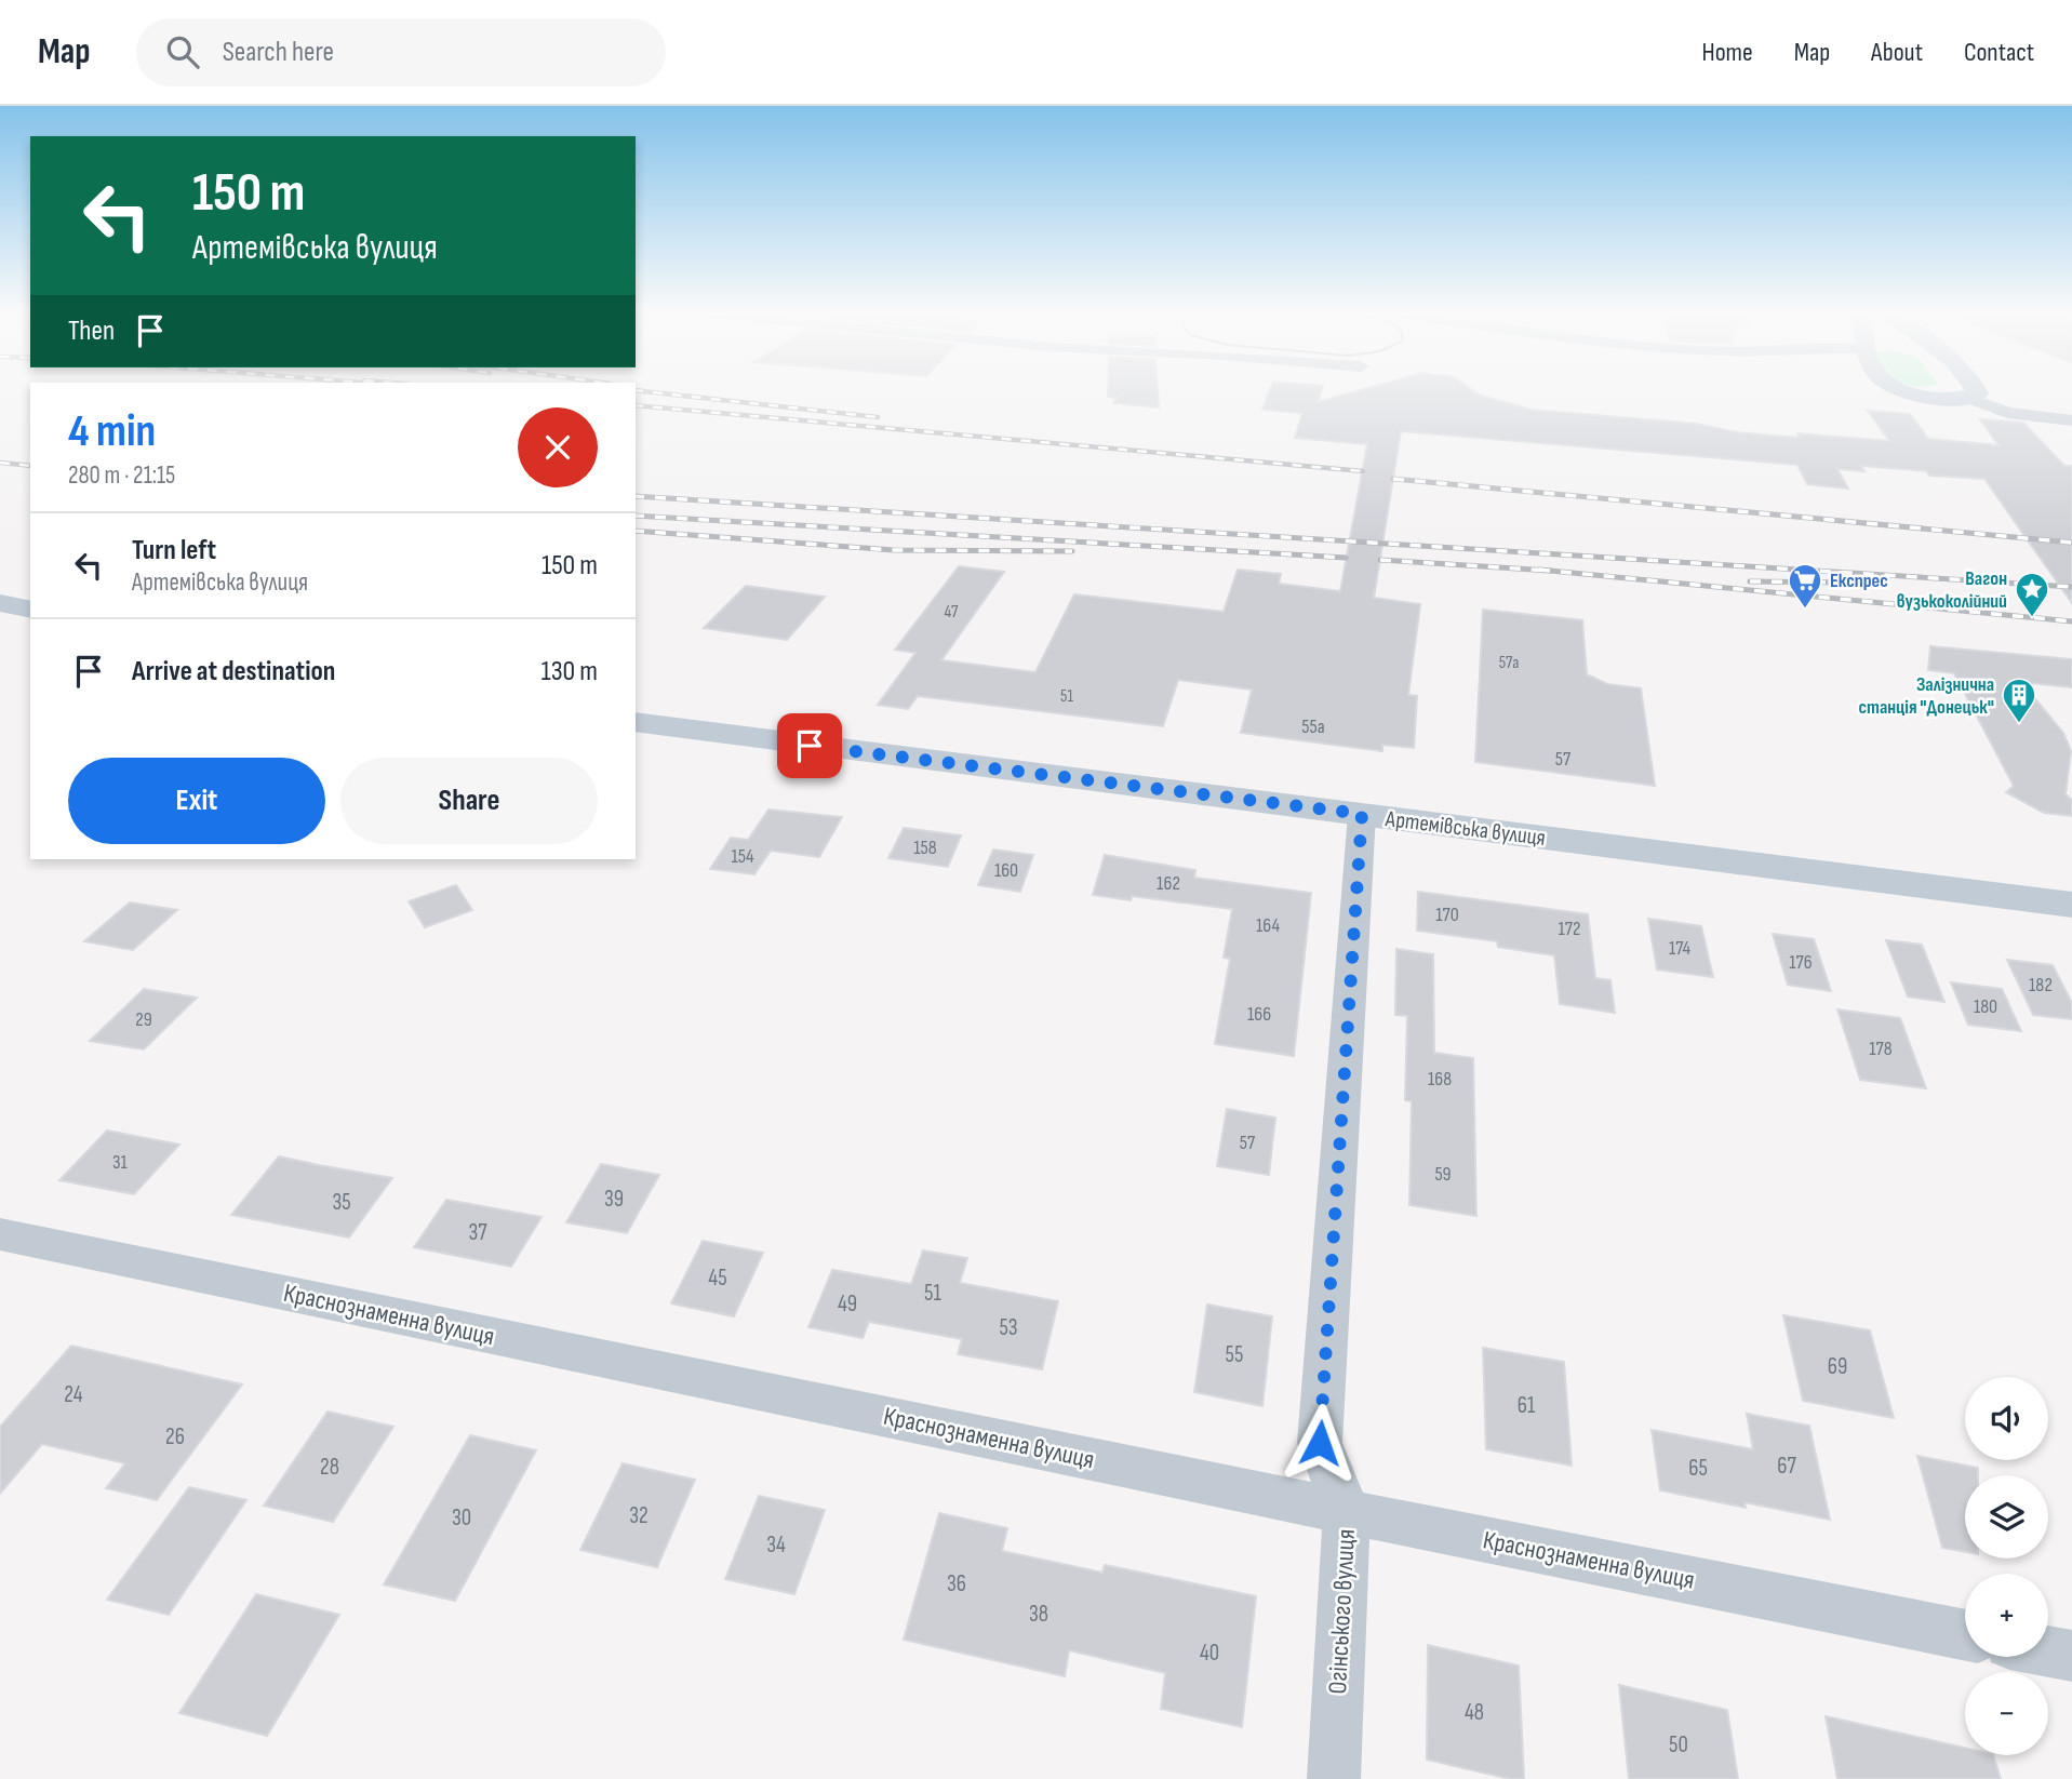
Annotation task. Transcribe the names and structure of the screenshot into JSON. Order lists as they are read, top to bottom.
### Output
{
  "streets": {
    "main road": ["Артемівська вулиця"],
    "street": ["Краснознаменна вулиця", "Огінського вулиця"]
  },
  "crossings": [
    ["Артемівська вулиця", "Огінського вулиця"],
    ["Краснознаменна вулиця", "Огінського вулиця"]
  ],
  "places": {
    "supermarket": ["Експрес"],
    "place": ["Вагон вузькоколійний"],
    "building": ["Залізнична станція \"Донецьк\""]
  },
  "house_numbers": [
    "47",
    "57а",
    "51",
    "55а",
    "57",
    "158",
    "154",
    "160",
    "162",
    "170",
    "164",
    "172",
    "174",
    "176",
    "182",
    "180",
    "166",
    "29",
    "178",
    "168",
    "57",
    "31",
    "59",
    "39",
    "35",
    "37",
    "45",
    "51",
    "49",
    "53",
    "55",
    "69",
    "24",
    "61",
    "26",
    "67",
    "28",
    "65",
    "32",
    "30",
    "34",
    "36",
    "38",
    "40",
    "48",
    "50"
  ],
  "page": {
    "header": "Map",
    "search": "Search here",
    "nav": [
      "Home",
      "Map",
      "About",
      "Contact"
    ],
    "turn": ["150 m", "Артемівська вулиця"],
    "then": "Then",
    "heading": ["4 min", "280 m · 21:15"],
    "list": [
      {
        "name": "Turn left",
        "note": "Артемівська вулиця",
        "value": "150 m"
      },
      {
        "name": "Arrive at destination",
        "value": "130 m"
      }
    ],
    "buttons": ["Exit", "Share"],
    "map_buttons": ["+", "−"]
  }
}
